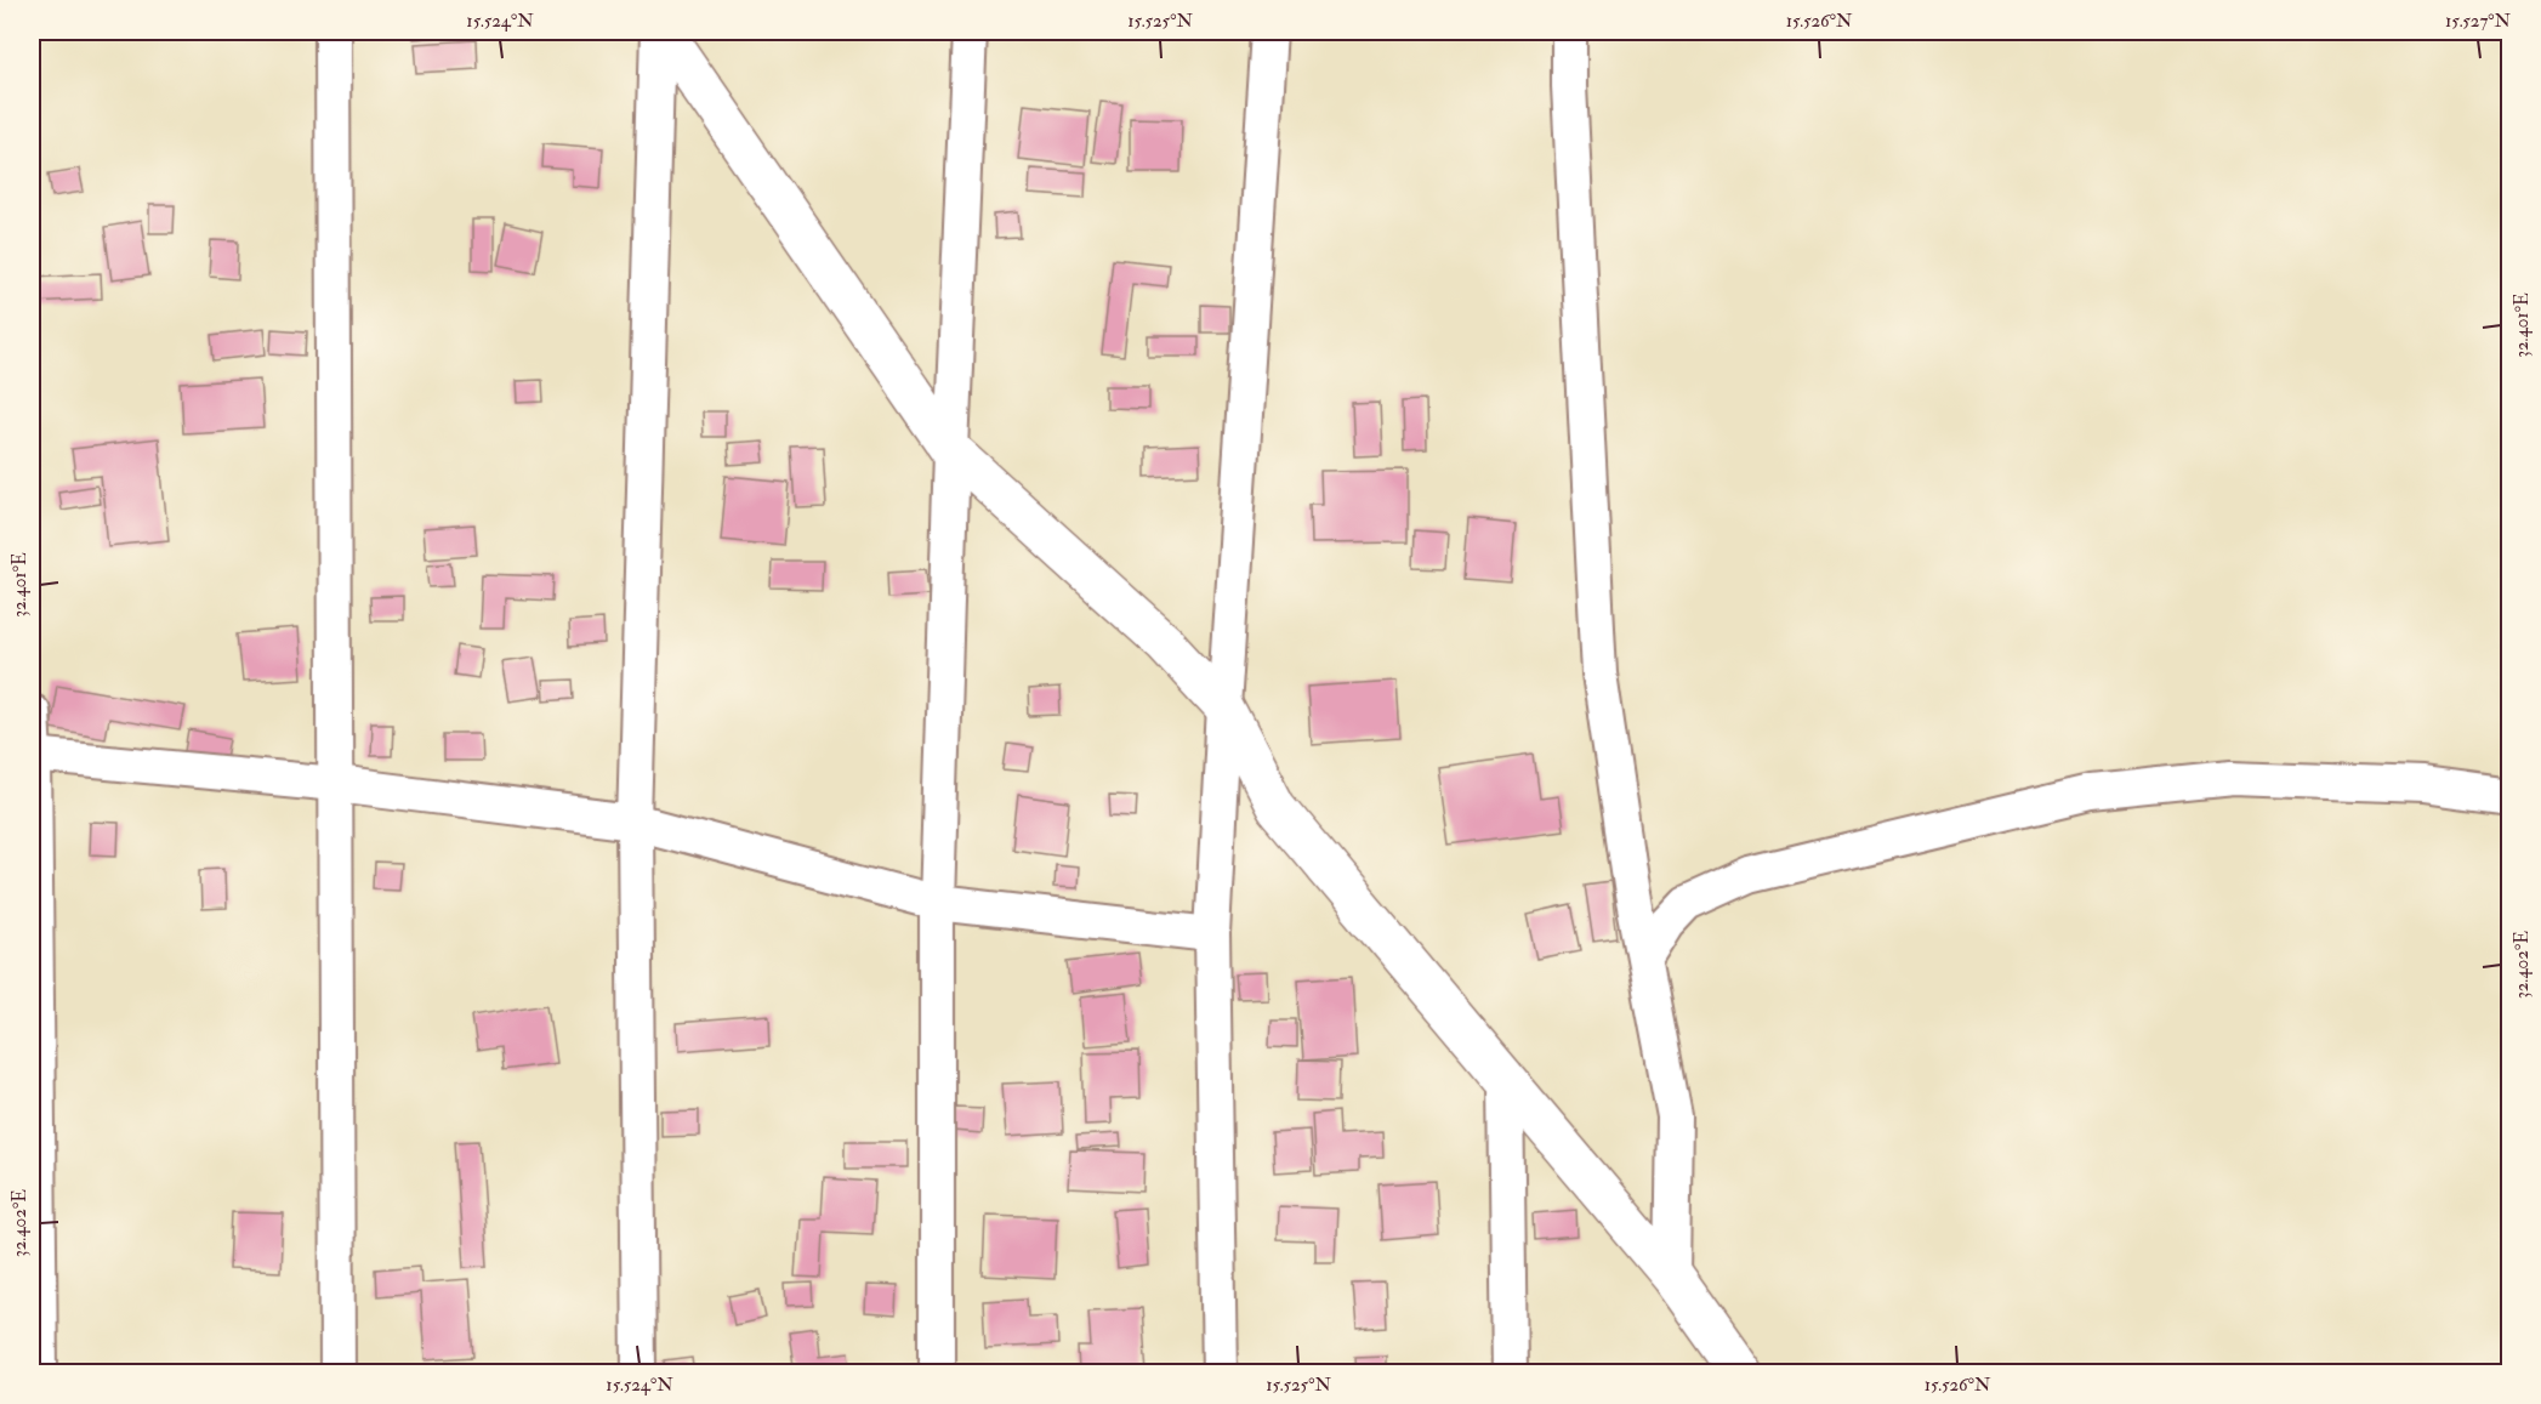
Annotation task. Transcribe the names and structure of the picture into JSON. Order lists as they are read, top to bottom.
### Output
{
  "coordinates": [
    "15.524°N",
    "15.525°N",
    "15.526°N",
    "15.527°N",
    "32.401°E",
    "32.402°E"
  ]
}
